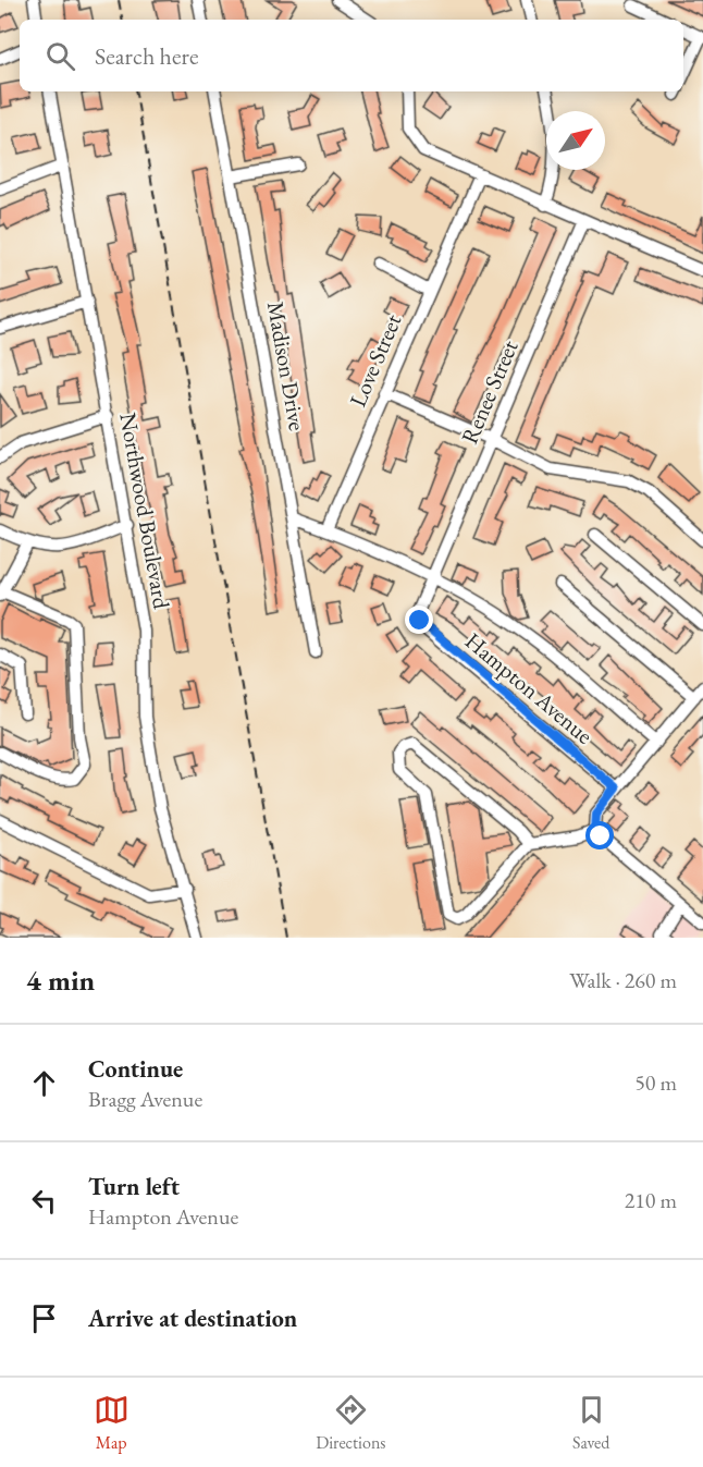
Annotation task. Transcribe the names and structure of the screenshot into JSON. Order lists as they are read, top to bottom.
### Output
{
  "streets": {
    "street": [
      "Love Street",
      "Madison Drive",
      "Renee Street",
      "Northwood Boulevard",
      "Hampton Avenue"
    ]
  },
  "crossings": [
    ["Renee Street", "Hampton Avenue"]
  ],
  "north": "top right",
  "page": {
    "search": "Search here",
    "heading": ["4 min", "Walk · 260 m"],
    "list": [
      ["Continue", "Bragg Avenue", "50 m"],
      ["Turn left", "Hampton Avenue", "210 m"],
      "Arrive at destination"
    ],
    "nav": ["Map", "Directions", "Saved"]
  }
}
